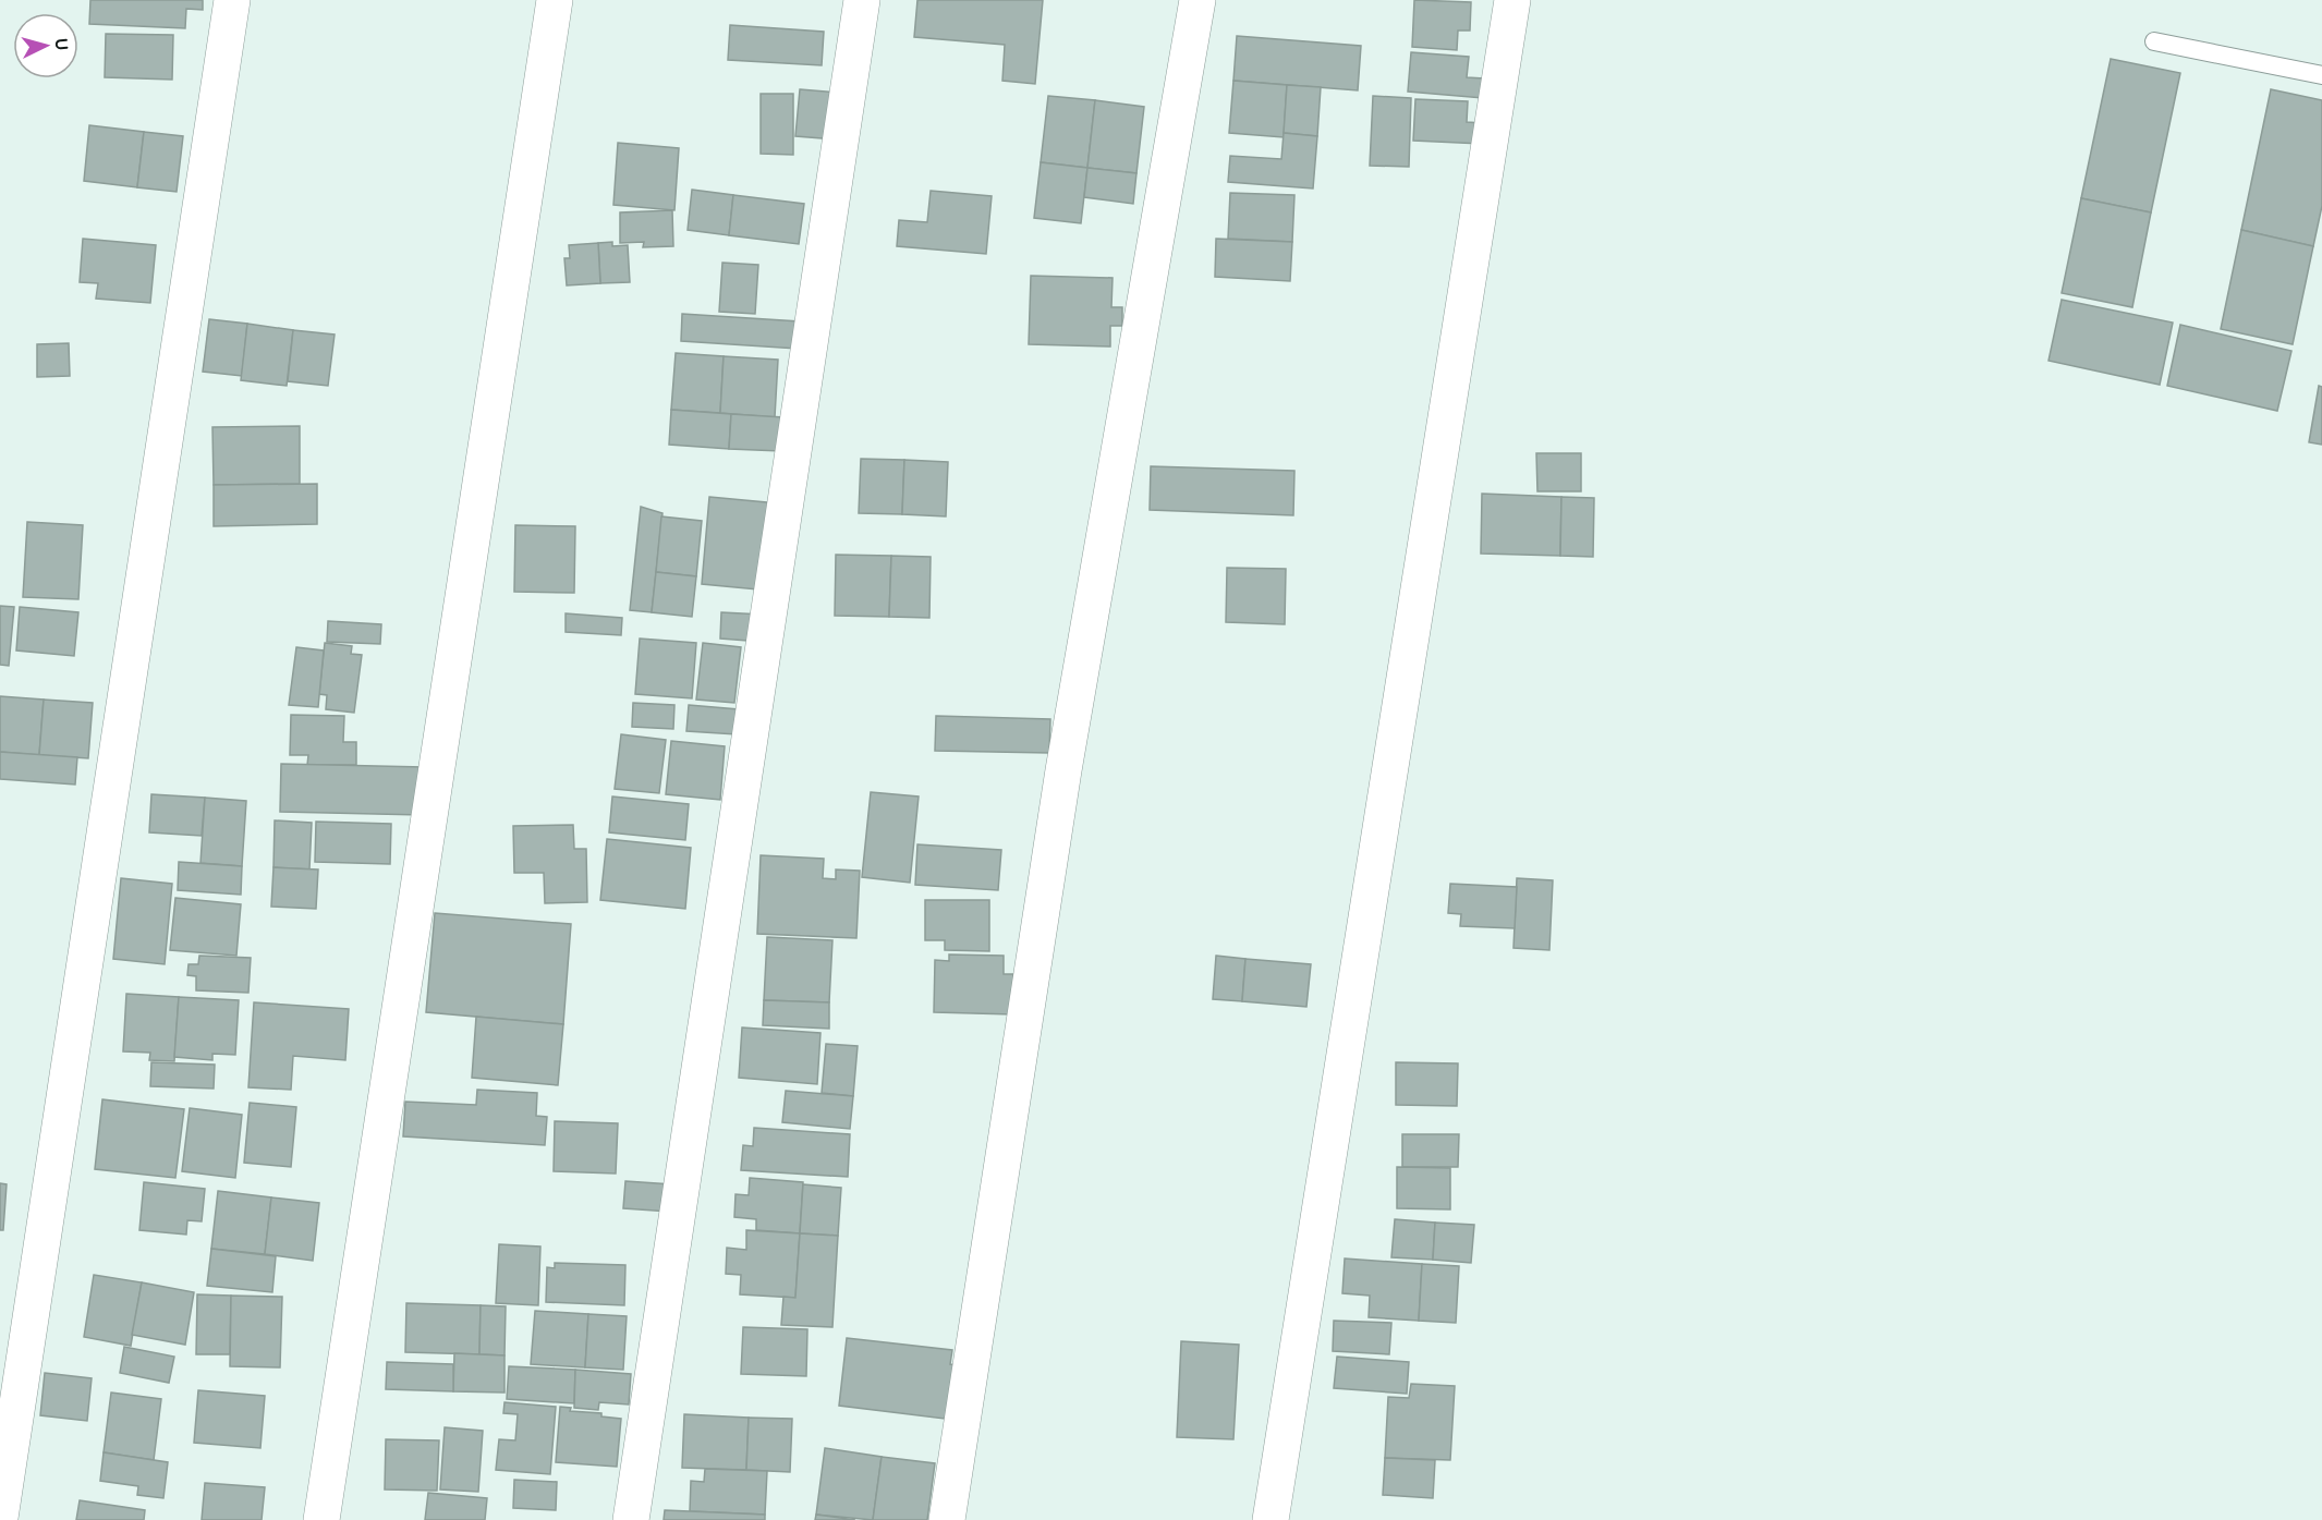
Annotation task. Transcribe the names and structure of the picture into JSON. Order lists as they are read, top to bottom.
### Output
{
  "north": "right"
}
